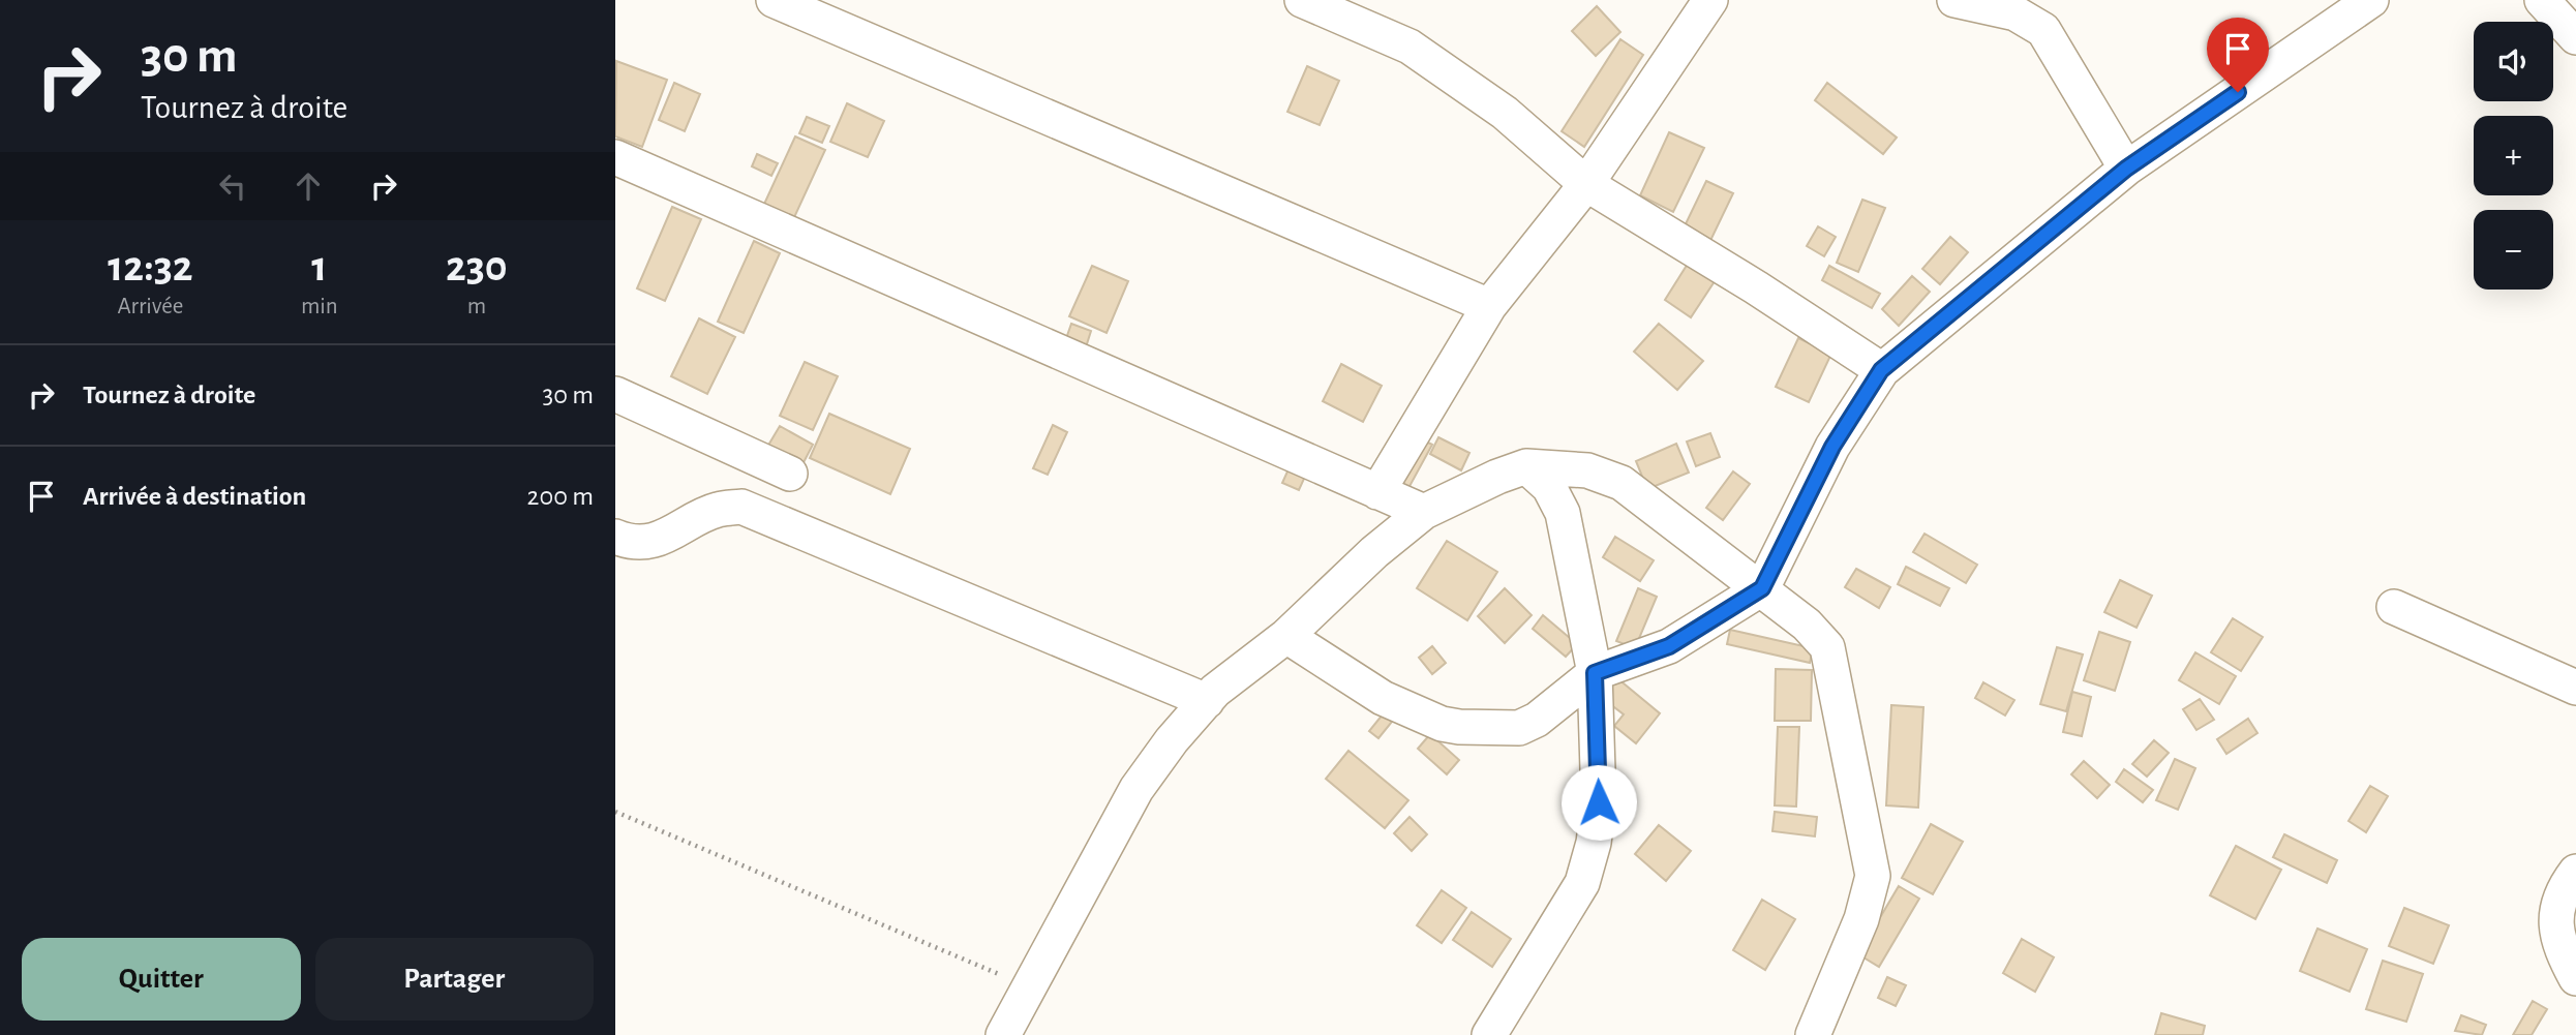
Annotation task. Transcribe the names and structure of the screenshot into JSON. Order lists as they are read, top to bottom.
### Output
{
  "page": {
    "turn": ["30 m", "Tournez à droite"],
    "map_buttons": ["+", "−"],
    "eta": [
      "12:32",
      "Arrivée",
      "1",
      "min",
      "230",
      "m"
    ],
    "list": [
      {
        "name": "Tournez à droite",
        "value": "30 m"
      },
      {
        "name": "Arrivée à destination",
        "value": "200 m"
      }
    ],
    "buttons": ["Quitter", "Partager"]
  }
}
